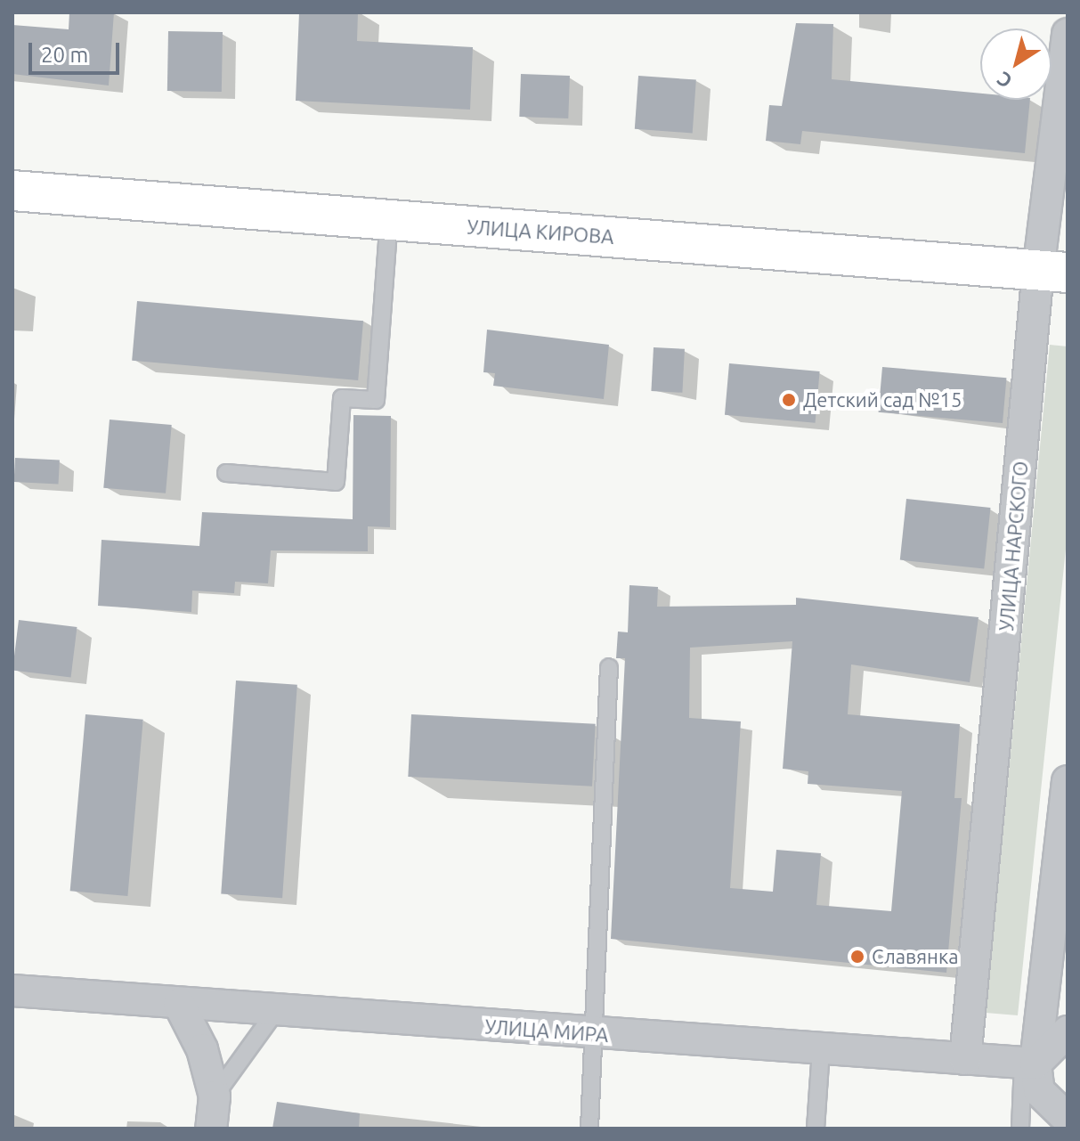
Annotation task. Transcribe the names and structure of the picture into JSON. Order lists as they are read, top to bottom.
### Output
{
  "streets": {
    "main road": ["УЛИЦА КИРОВА"],
    "street": ["УЛИЦА НАРСКОГО", "УЛИЦА МИРА"]
  },
  "crossings": [
    ["УЛИЦА КИРОВА", "УЛИЦА НАРСКОГО"],
    ["УЛИЦА НАРСКОГО", "УЛИЦА МИРА"]
  ],
  "places": ["Детский сад №15", "Славянка"],
  "scale_bar": "20 m",
  "north": "bottom left"
}
